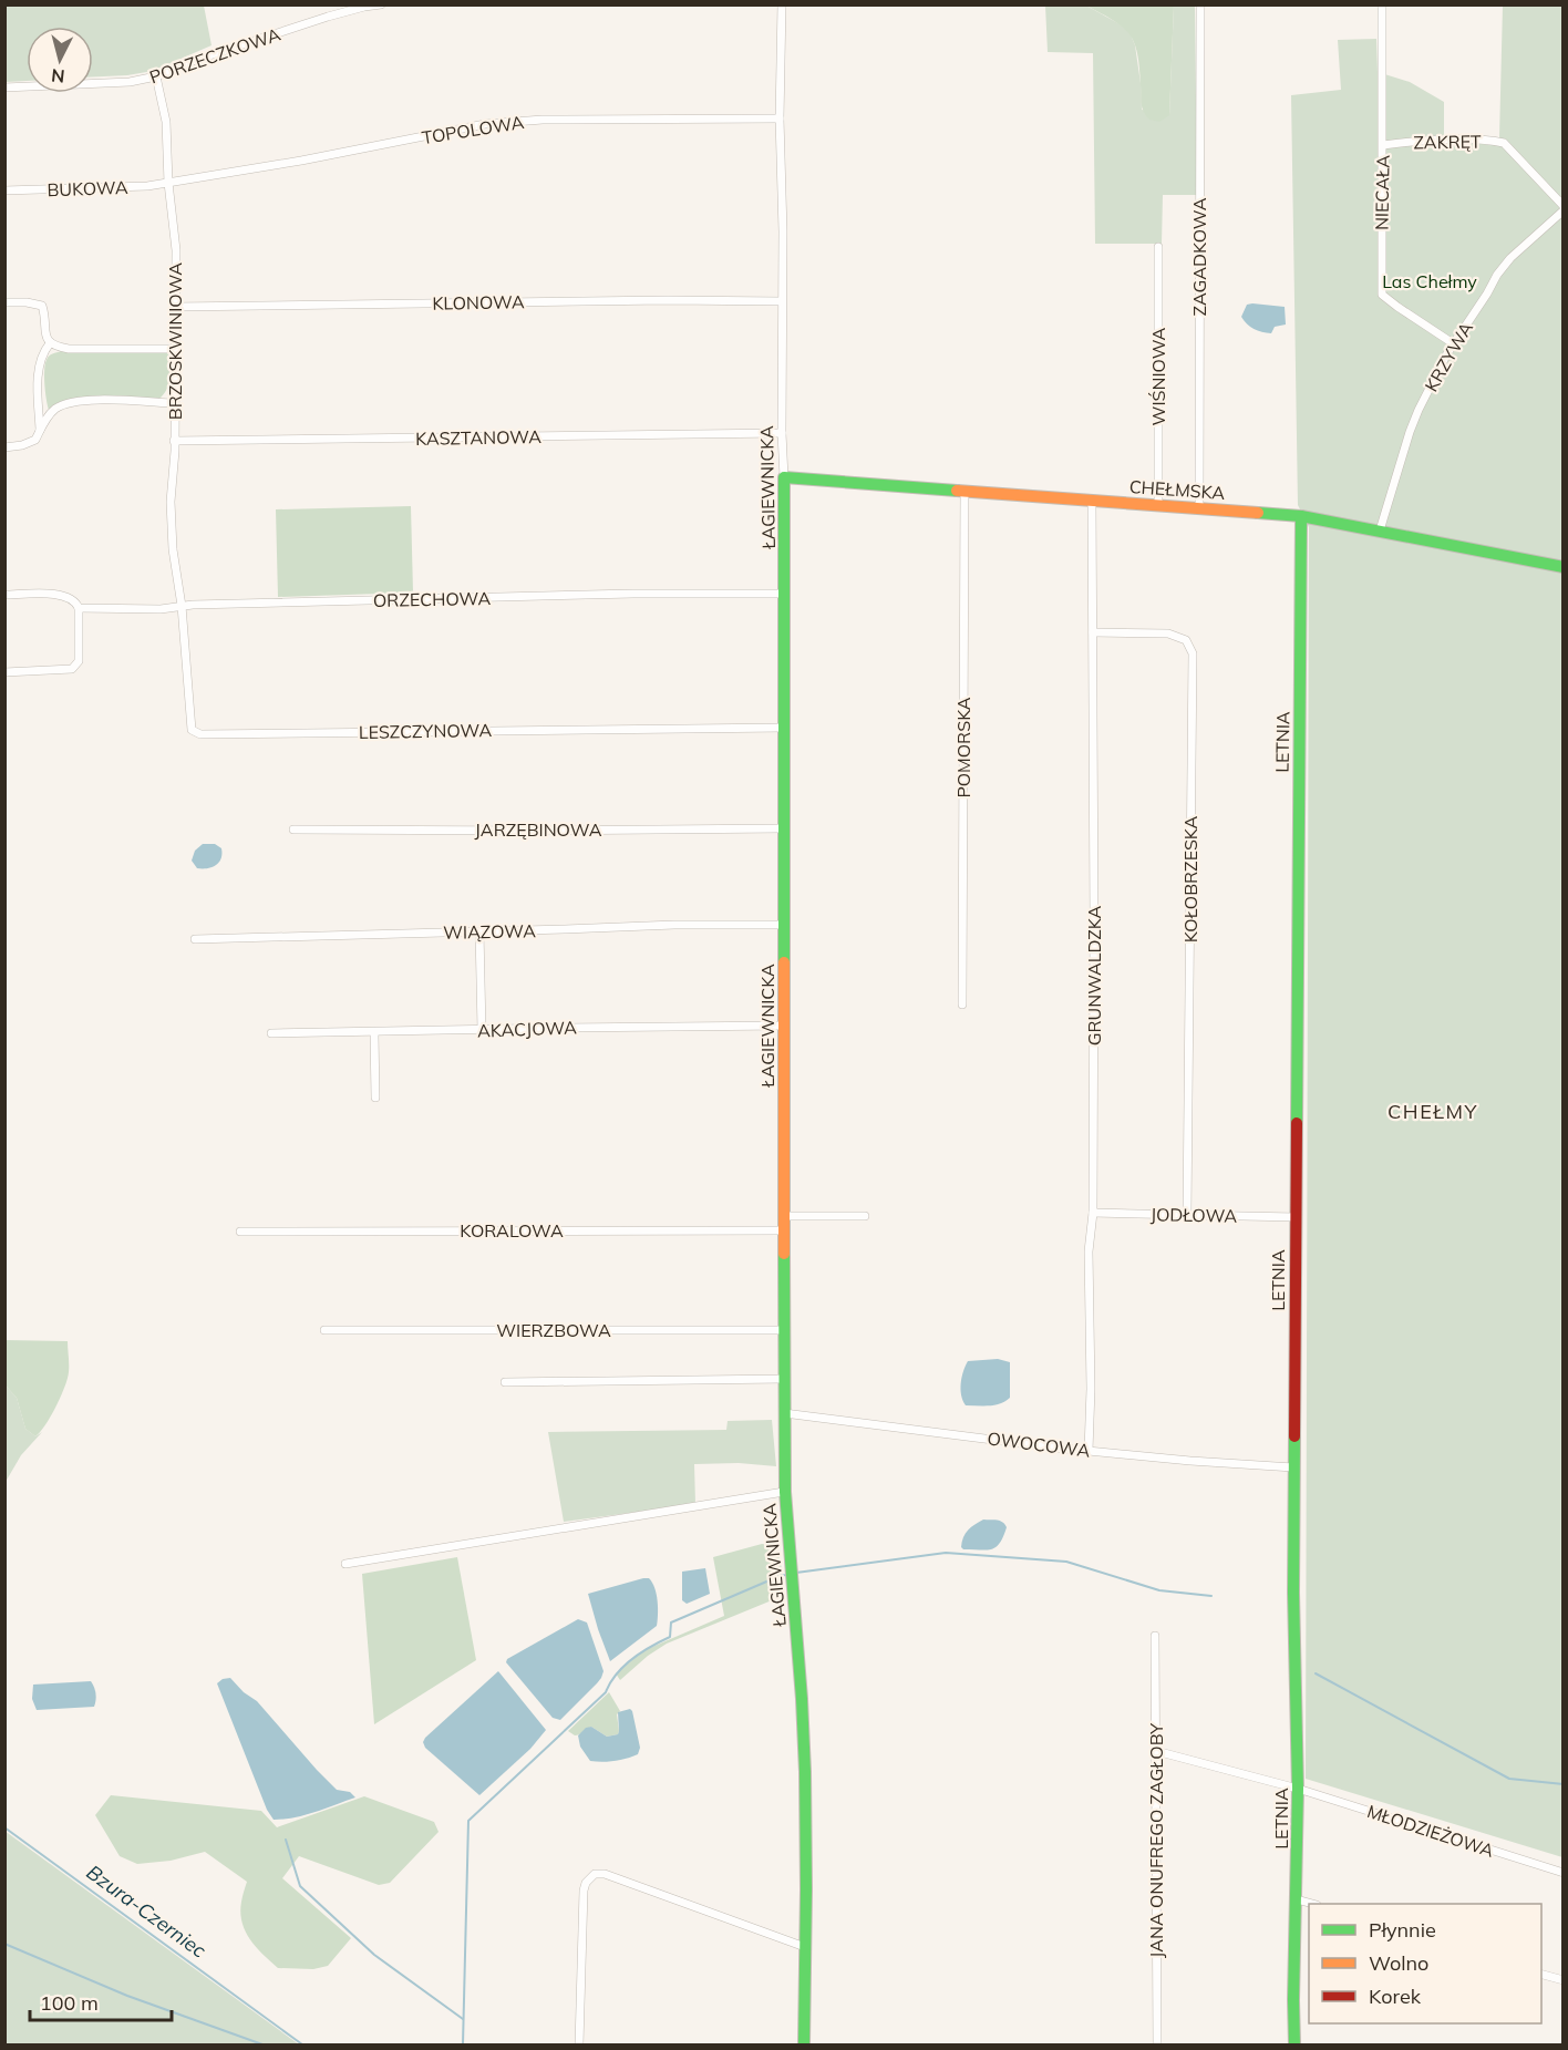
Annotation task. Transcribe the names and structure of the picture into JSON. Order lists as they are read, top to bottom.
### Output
{
  "streets": {
    "street": [
      "PORZECZKOWA",
      "TOPOLOWA",
      "ZAKRĘT",
      "BUKOWA",
      "NIECAŁA",
      "ZAGADKOWA",
      "KLONOWA",
      "BRZOSKWINIOWA",
      "KRZYWA",
      "WIŚNIOWA",
      "KASZTANOWA",
      "ŁAGIEWNICKA",
      "CHEŁMSKA",
      "ORZECHOWA",
      "LESZCZYNOWA",
      "LETNIA",
      "POMORSKA",
      "JARZĘBINOWA",
      "KOŁOBRZESKA",
      "WIĄZOWA",
      "GRUNWALDZKA",
      "AKACJOWA",
      "JODŁOWA",
      "KORALOWA",
      "WIERZBOWA",
      "OWOCOWA",
      "MŁODZIEŻOWA",
      "JANA ONUFREGO ZAGŁOBY"
    ]
  },
  "crossings": [
    ["PORZECZKOWA", "BRZOSKWINIOWA"],
    ["TOPOLOWA", "BUKOWA"],
    ["TOPOLOWA", "BRZOSKWINIOWA"],
    ["TOPOLOWA", "ŁAGIEWNICKA"],
    ["ZAKRĘT", "NIECAŁA"],
    ["ZAKRĘT", "KRZYWA"],
    ["BUKOWA", "BRZOSKWINIOWA"],
    ["NIECAŁA", "KRZYWA"],
    ["ZAGADKOWA", "CHEŁMSKA"],
    ["KLONOWA", "BRZOSKWINIOWA"],
    ["KLONOWA", "ŁAGIEWNICKA"],
    ["BRZOSKWINIOWA", "KASZTANOWA"],
    ["BRZOSKWINIOWA", "ORZECHOWA"],
    ["BRZOSKWINIOWA", "LESZCZYNOWA"],
    ["KRZYWA", "CHEŁMSKA"],
    ["WIŚNIOWA", "CHEŁMSKA"],
    ["KASZTANOWA", "ŁAGIEWNICKA"],
    ["ŁAGIEWNICKA", "CHEŁMSKA"],
    ["ŁAGIEWNICKA", "ORZECHOWA"],
    ["ŁAGIEWNICKA", "LESZCZYNOWA"],
    ["ŁAGIEWNICKA", "JARZĘBINOWA"],
    ["ŁAGIEWNICKA", "WIĄZOWA"],
    ["ŁAGIEWNICKA", "AKACJOWA"],
    ["ŁAGIEWNICKA", "KORALOWA"],
    ["ŁAGIEWNICKA", "WIERZBOWA"],
    ["ŁAGIEWNICKA", "OWOCOWA"],
    ["CHEŁMSKA", "LETNIA"],
    ["CHEŁMSKA", "POMORSKA"],
    ["CHEŁMSKA", "GRUNWALDZKA"],
    ["ORZECHOWA", "LESZCZYNOWA"],
    ["LETNIA", "JODŁOWA"],
    ["LETNIA", "OWOCOWA"],
    ["LETNIA", "MŁODZIEŻOWA"],
    ["KOŁOBRZESKA", "GRUNWALDZKA"],
    ["KOŁOBRZESKA", "JODŁOWA"],
    ["GRUNWALDZKA", "JODŁOWA"],
    ["GRUNWALDZKA", "OWOCOWA"],
    ["MŁODZIEŻOWA", "JANA ONUFREGO ZAGŁOBY"]
  ],
  "districts": ["CHEŁMY"],
  "water": ["Bzura-Czerniec"],
  "parks": ["Las Chełmy"],
  "legend": ["Płynnie", "Wolno", "Korek"],
  "scale_bar": "100 m",
  "north": "bottom"
}
